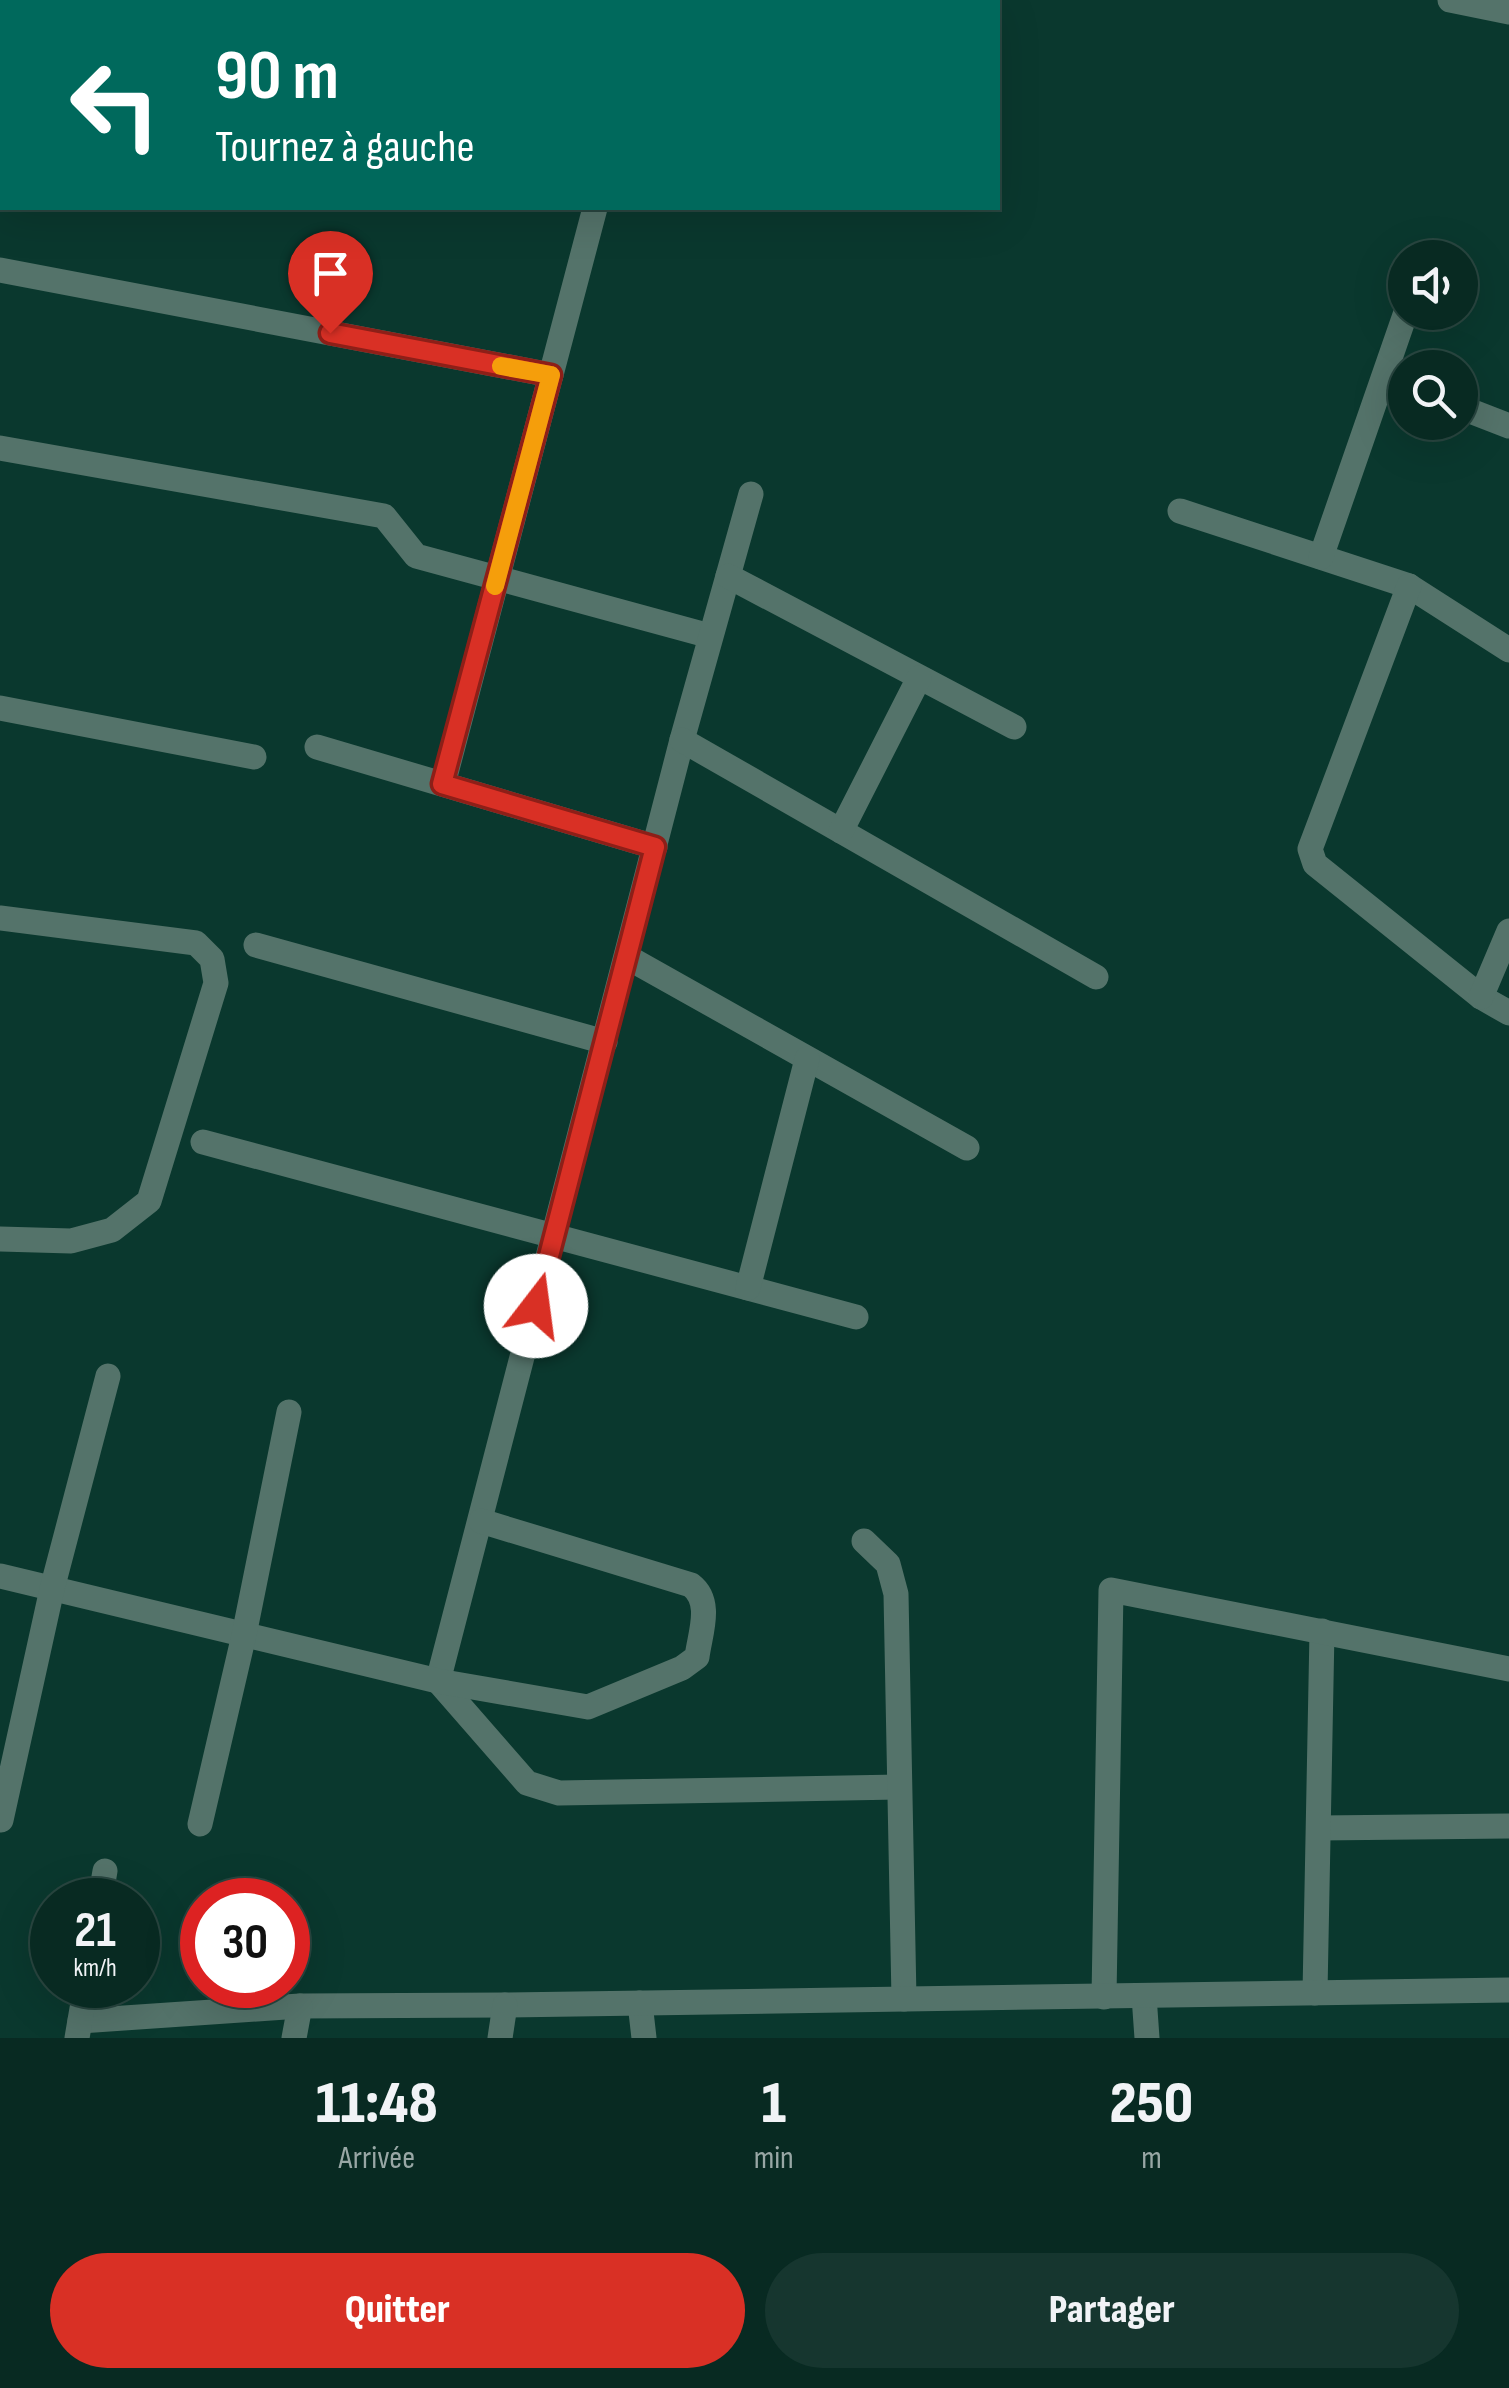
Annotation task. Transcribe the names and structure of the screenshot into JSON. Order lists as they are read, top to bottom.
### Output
{
  "page": {
    "turn": ["90 m", "Tournez à gauche"],
    "speed": "21 km/h",
    "limit": "30",
    "eta": [
      "11:48",
      "Arrivée",
      "1",
      "min",
      "250",
      "m"
    ],
    "buttons": ["Quitter", "Partager"]
  }
}
